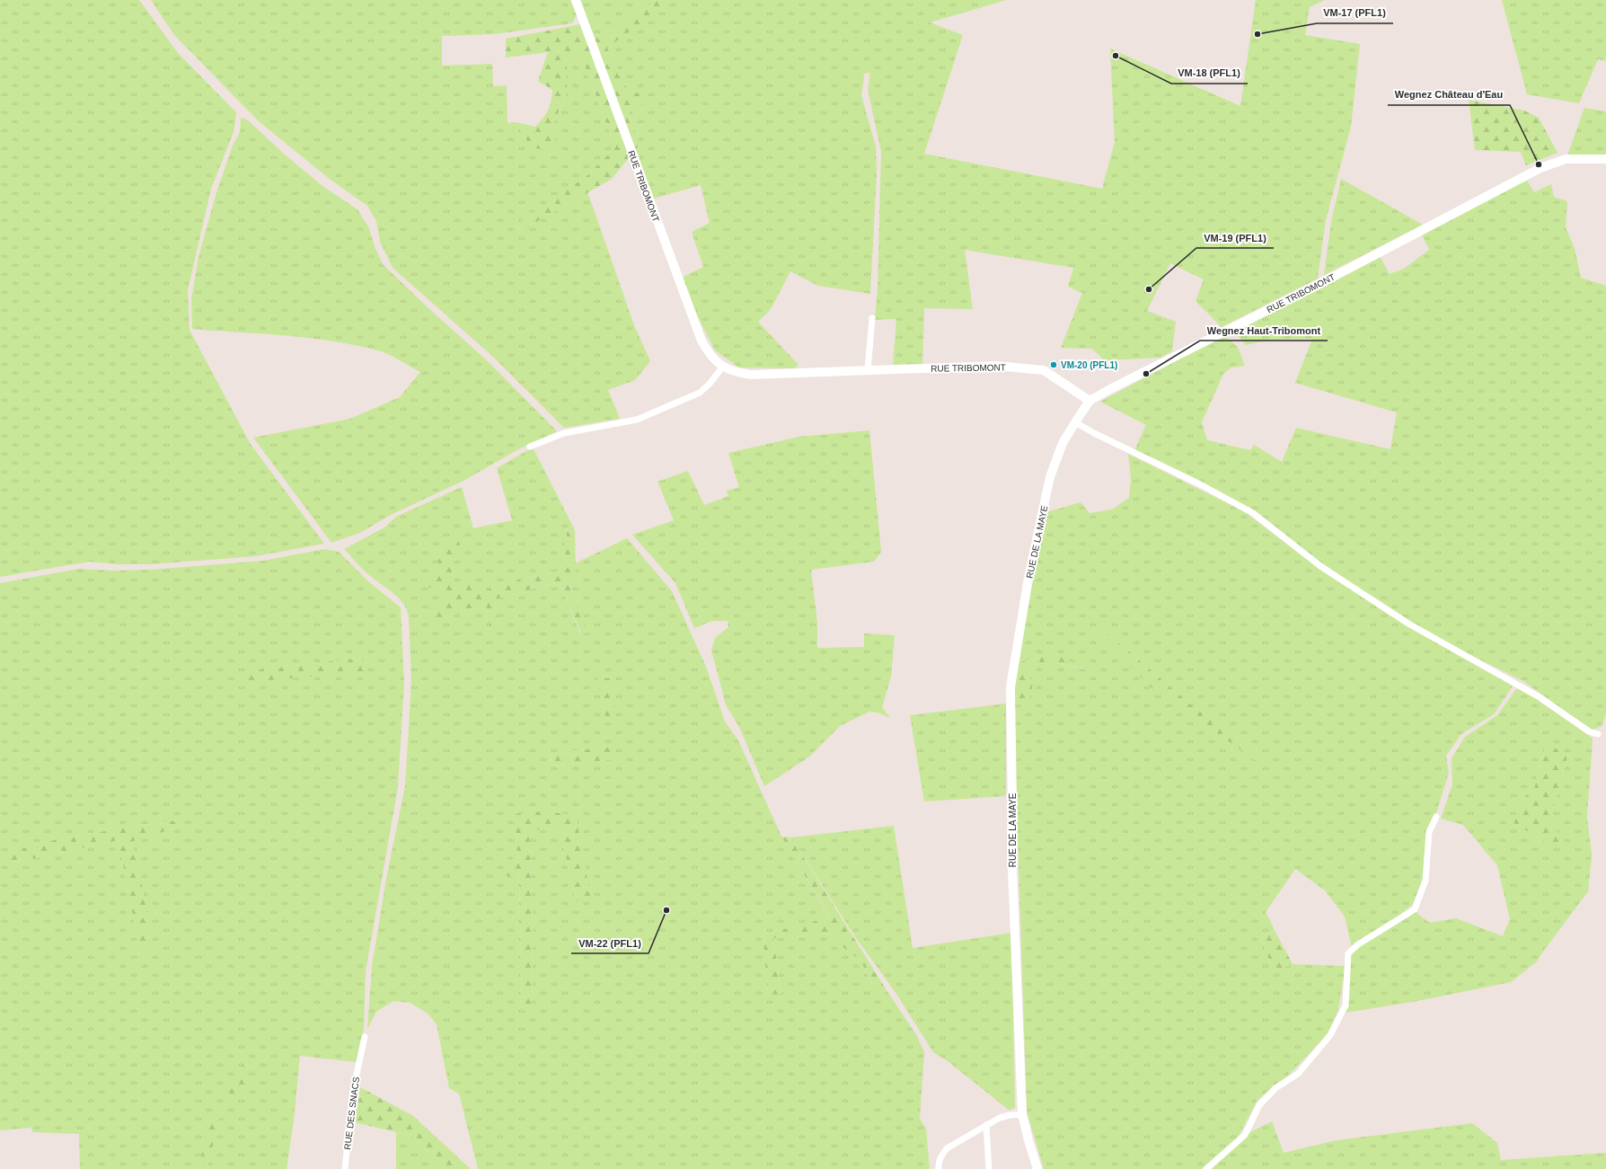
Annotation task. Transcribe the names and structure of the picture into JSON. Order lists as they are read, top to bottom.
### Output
{
  "streets": {
    "street": ["RUE TRIBOMONT", "RUE DE LA MAYE", "RUE DES SNACS"]
  },
  "crossings": [
    ["RUE TRIBOMONT", "RUE DE LA MAYE"]
  ],
  "places": [
    "VM-17 (PFL1)",
    "VM-18 (PFL1)",
    "Wegnez Château d'Eau",
    "VM-19 (PFL1)",
    "VM-20 (PFL1)",
    "Wegnez Haut-Tribomont",
    "VM-22 (PFL1)"
  ]
}
